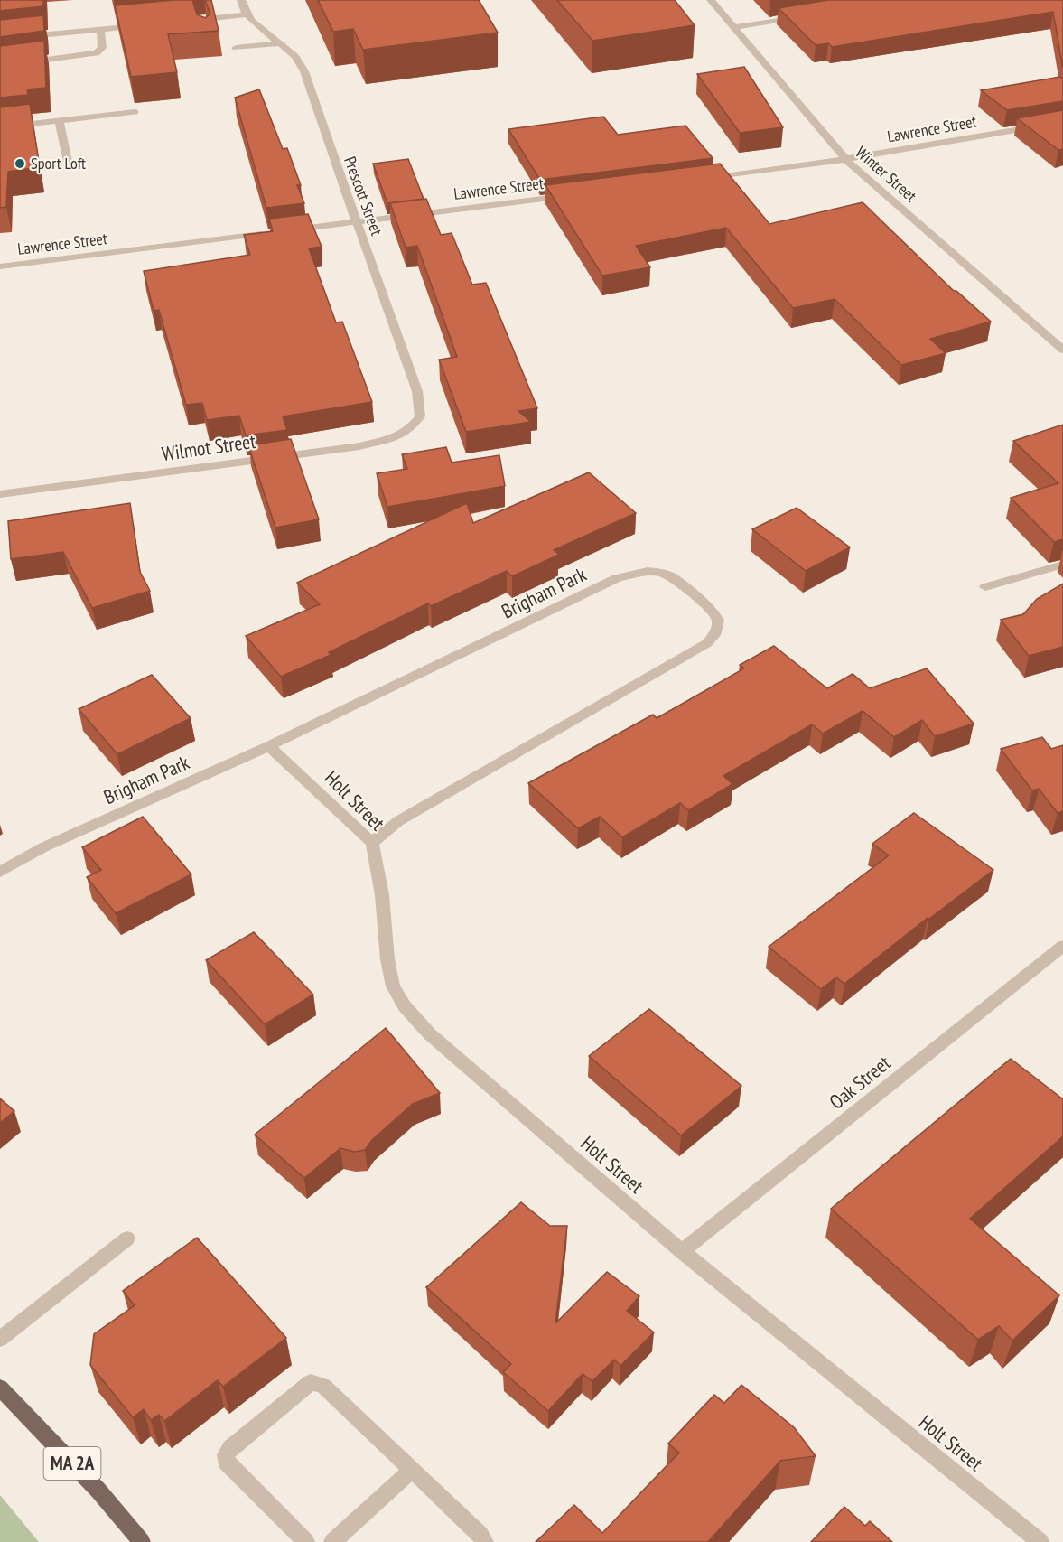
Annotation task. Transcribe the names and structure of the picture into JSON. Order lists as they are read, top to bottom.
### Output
{
  "streets": {
    "main road": ["MA 2A"],
    "street": [
      "Lawrence Street",
      "Winter Street",
      "Prescott Street",
      "Wilmot Street",
      "Brigham Park",
      "Holt Street",
      "Oak Street"
    ]
  },
  "crossings": [
    ["Lawrence Street", "Winter Street"],
    ["Lawrence Street", "Prescott Street"],
    ["Prescott Street", "Wilmot Street"],
    ["Brigham Park", "Holt Street"],
    ["Holt Street", "Oak Street"]
  ],
  "places": ["Sport Loft"]
}
